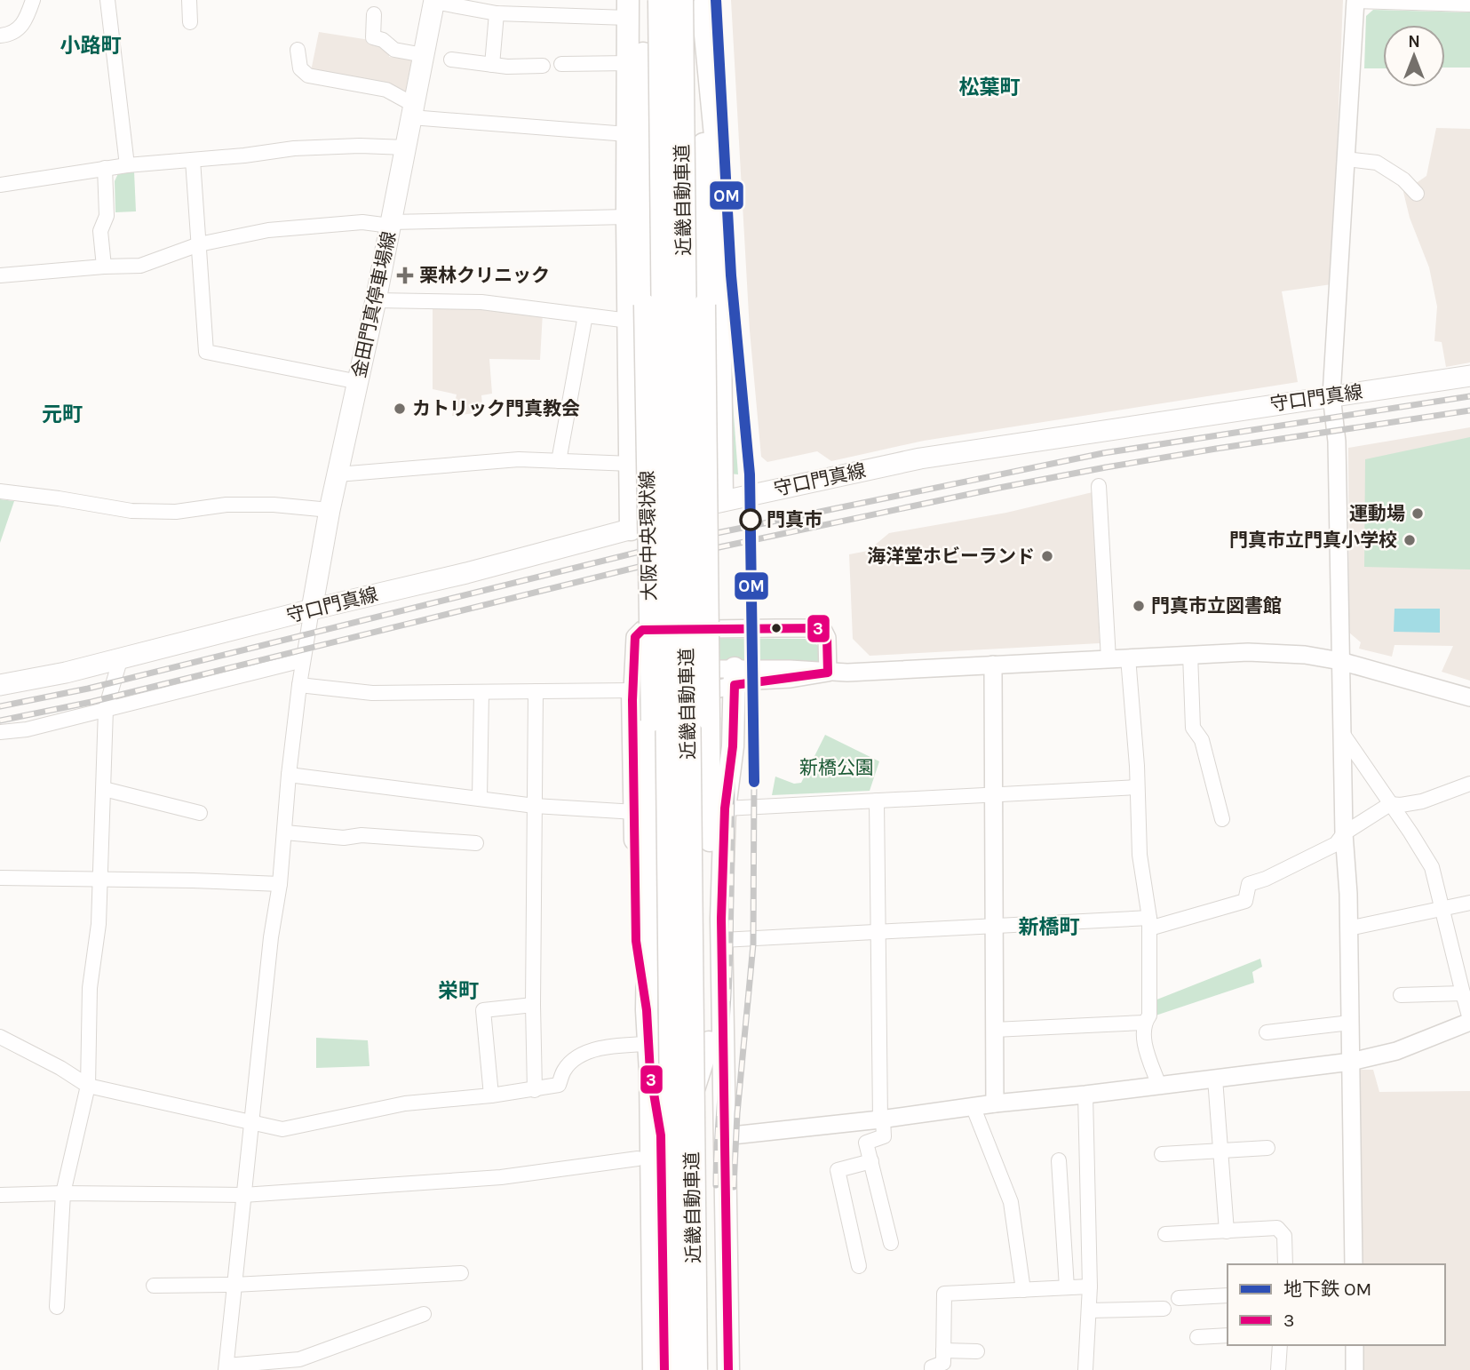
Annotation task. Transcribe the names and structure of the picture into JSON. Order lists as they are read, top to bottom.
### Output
{
  "streets": {
    "highway": ["近畿自動車道"],
    "main road": ["金田門真停車場線", "守口門真線", "大阪中央環状線"]
  },
  "crossings": [
    ["金田門真停車場線", "守口門真線"]
  ],
  "districts": [
    "小路町",
    "松葉町",
    "元町",
    "新橋町",
    "栄町"
  ],
  "parks": ["新橋公園"],
  "places": {
    "health": ["栗林クリニック"],
    "other": [
      "カトリック門真教会",
      "運動場",
      "門真市",
      "門真市立門真小学校",
      "海洋堂ホビーランド",
      "門真市立図書館"
    ]
  },
  "lines": ["metro line OM", "transit line 3"],
  "legend": ["地下鉄 OM", "3"],
  "north": "top"
}
